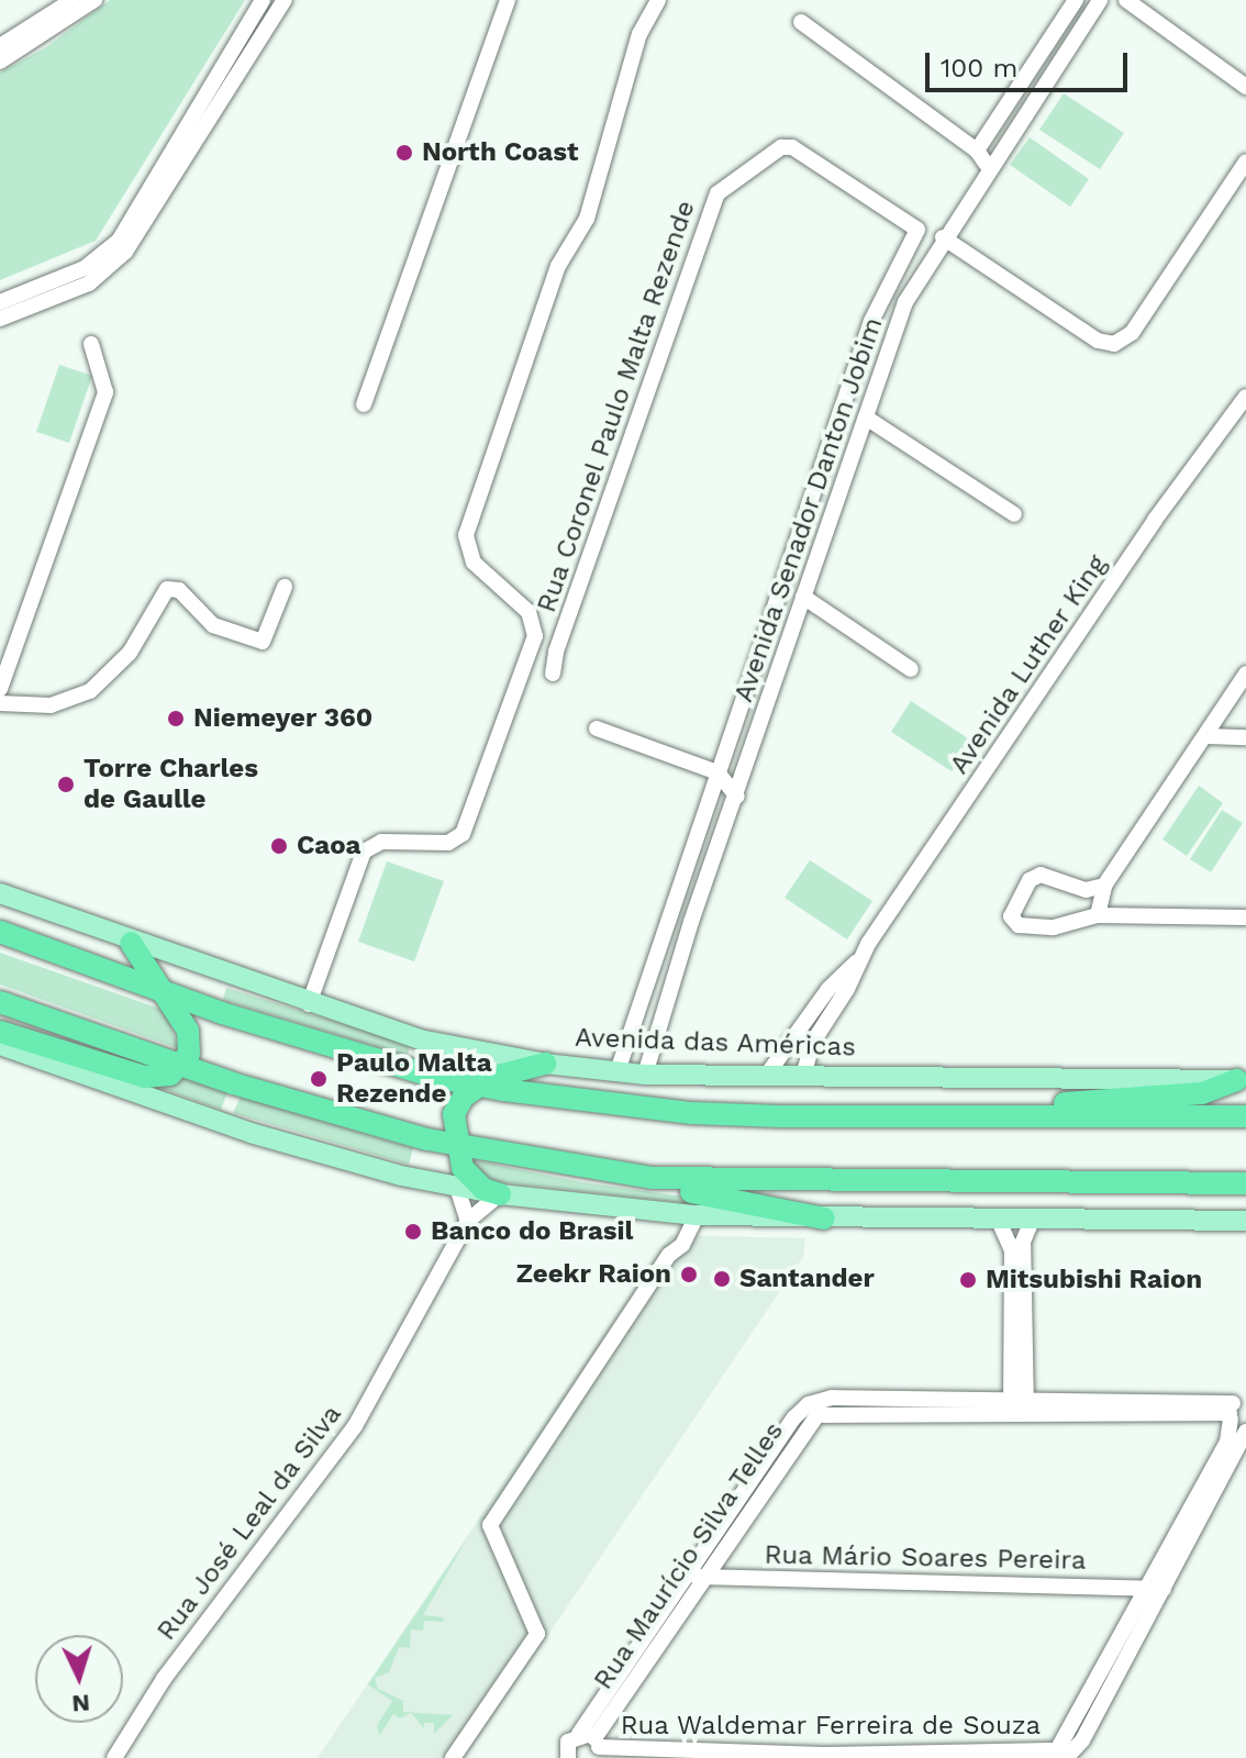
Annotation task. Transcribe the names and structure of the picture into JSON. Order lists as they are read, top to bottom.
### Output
{
  "streets": {
    "main road": ["Avenida das Américas"],
    "street": [
      "Rua Coronel Paulo Malta Rezende",
      "Avenida Senador Danton Jobim",
      "Avenida Luther King",
      "Rua José Leal da Silva",
      "Rua Maurício Silva Telles",
      "Rua Mário Soares Pereira",
      "Rua Waldemar Ferreira de Souza"
    ]
  },
  "crossings": [
    ["Rua Coronel Paulo Malta Rezende", "Avenida Senador Danton Jobim"],
    ["Avenida Senador Danton Jobim", "Avenida das Américas"],
    ["Avenida Luther King", "Avenida das Américas"],
    ["Rua Maurício Silva Telles", "Rua Mário Soares Pereira"],
    ["Rua Maurício Silva Telles", "Rua Waldemar Ferreira de Souza"],
    ["Rua Mário Soares Pereira", "Rua Waldemar Ferreira de Souza"]
  ],
  "places": [
    "North Coast",
    "Niemeyer 360",
    "Torre Charles de Gaulle",
    "Caoa",
    "Paulo Malta Rezende",
    "Banco do Brasil",
    "Zeekr Raion",
    "Santander",
    "Mitsubishi Raion"
  ],
  "scale_bar": "100 m",
  "north": "bottom"
}
